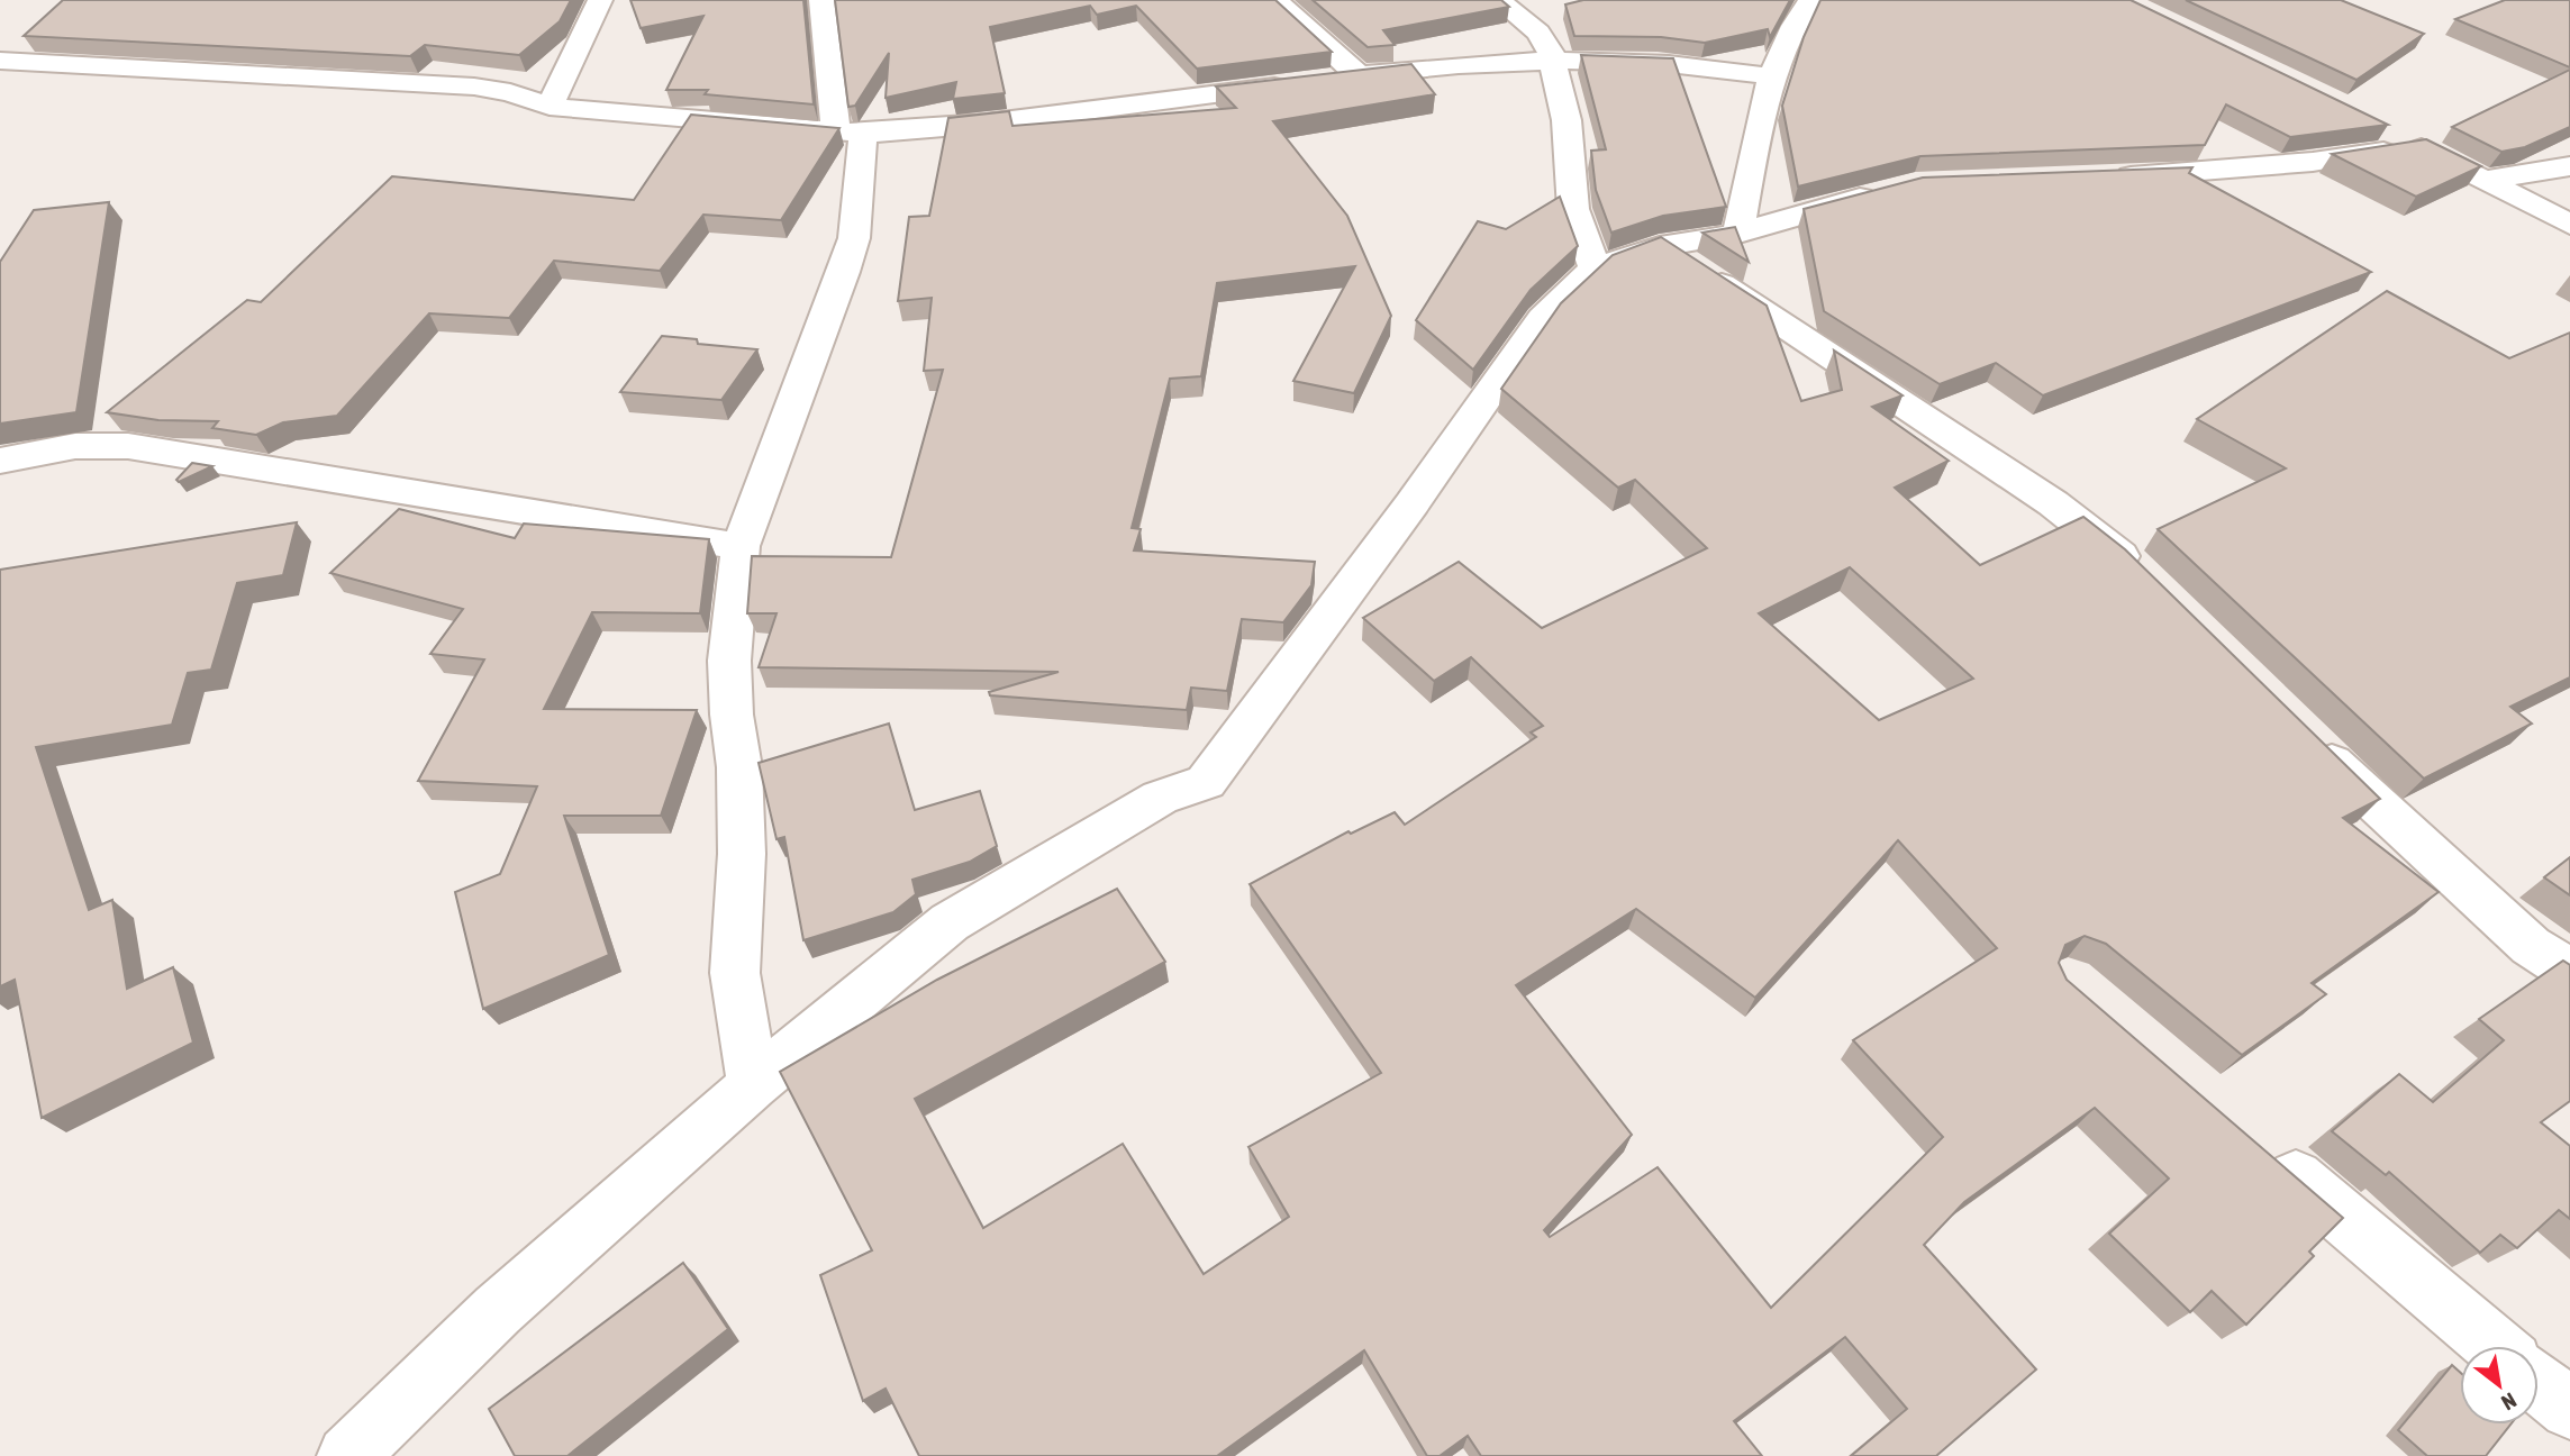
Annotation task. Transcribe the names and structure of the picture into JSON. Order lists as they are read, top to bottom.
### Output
{
  "north": "bottom right"
}
